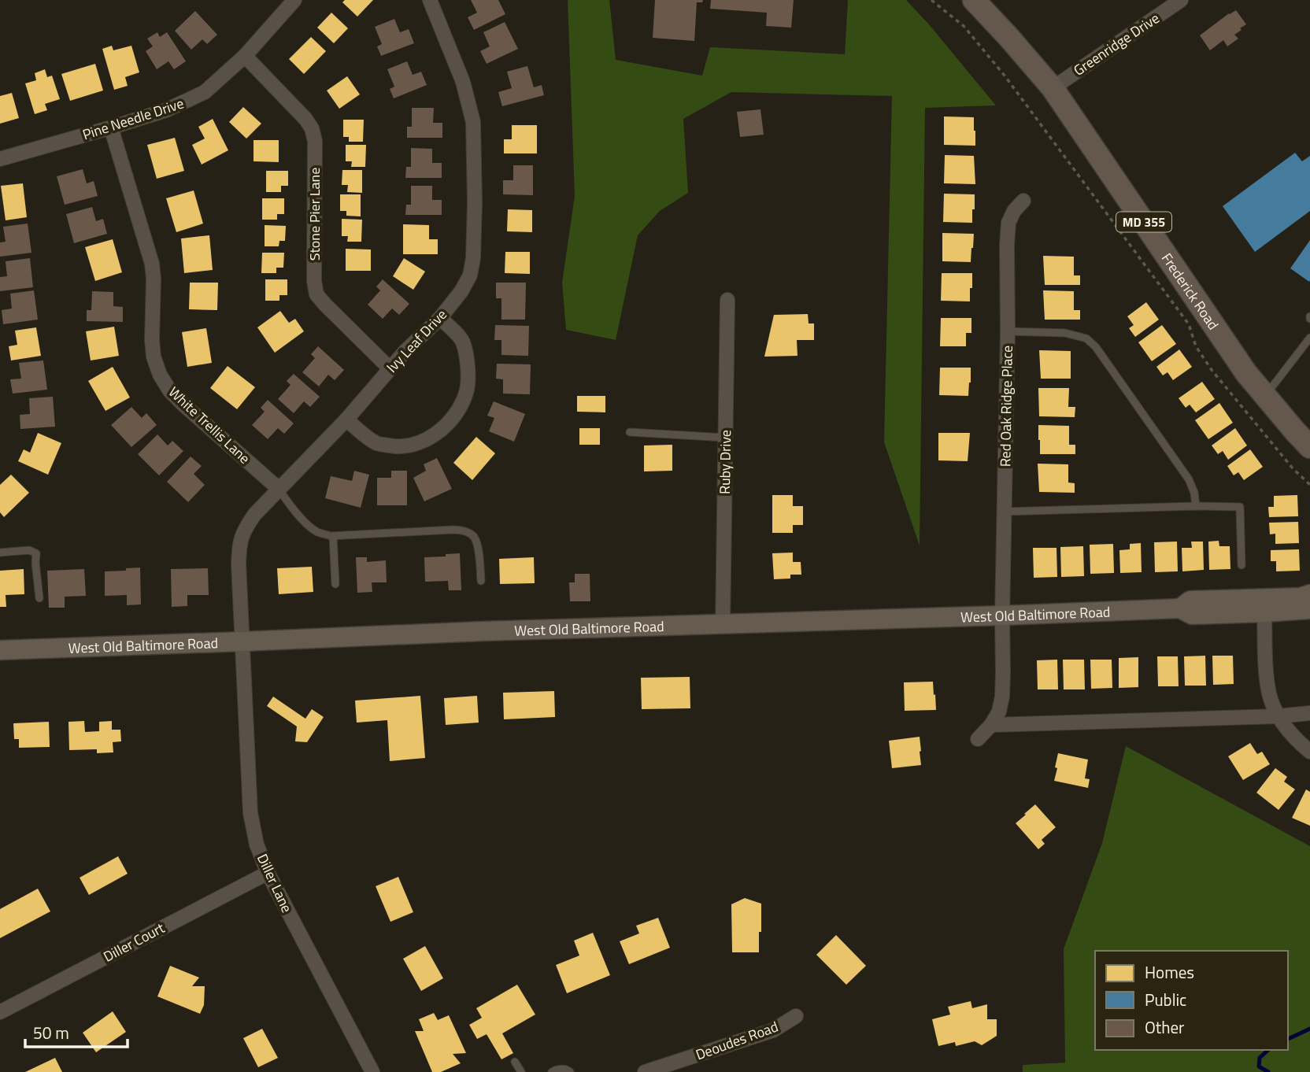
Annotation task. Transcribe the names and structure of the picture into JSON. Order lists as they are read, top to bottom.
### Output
{
  "streets": {
    "main road": ["MD 355", "Frederick Road"],
    "street": [
      "Greenridge Drive",
      "Pine Needle Drive",
      "Stone Pier Lane",
      "Ivy Leaf Drive",
      "Red Oak Ridge Place",
      "White Trellis Lane",
      "Ruby Drive",
      "West Old Baltimore Road",
      "Diller Lane",
      "Diller Court",
      "Deoudes Road"
    ]
  },
  "crossings": [
    ["Greenridge Drive", "Frederick Road"],
    ["Pine Needle Drive", "Stone Pier Lane"],
    ["Pine Needle Drive", "White Trellis Lane"],
    ["Stone Pier Lane", "Ivy Leaf Drive"],
    ["Ivy Leaf Drive", "White Trellis Lane"],
    ["Ivy Leaf Drive", "West Old Baltimore Road"],
    ["Ivy Leaf Drive", "Diller Lane"],
    ["Red Oak Ridge Place", "West Old Baltimore Road"],
    ["Ruby Drive", "West Old Baltimore Road"],
    ["West Old Baltimore Road", "Diller Lane"],
    ["Diller Lane", "Diller Court"]
  ],
  "legend": ["Homes", "Public", "Other"],
  "scale_bar": "50 m"
}
